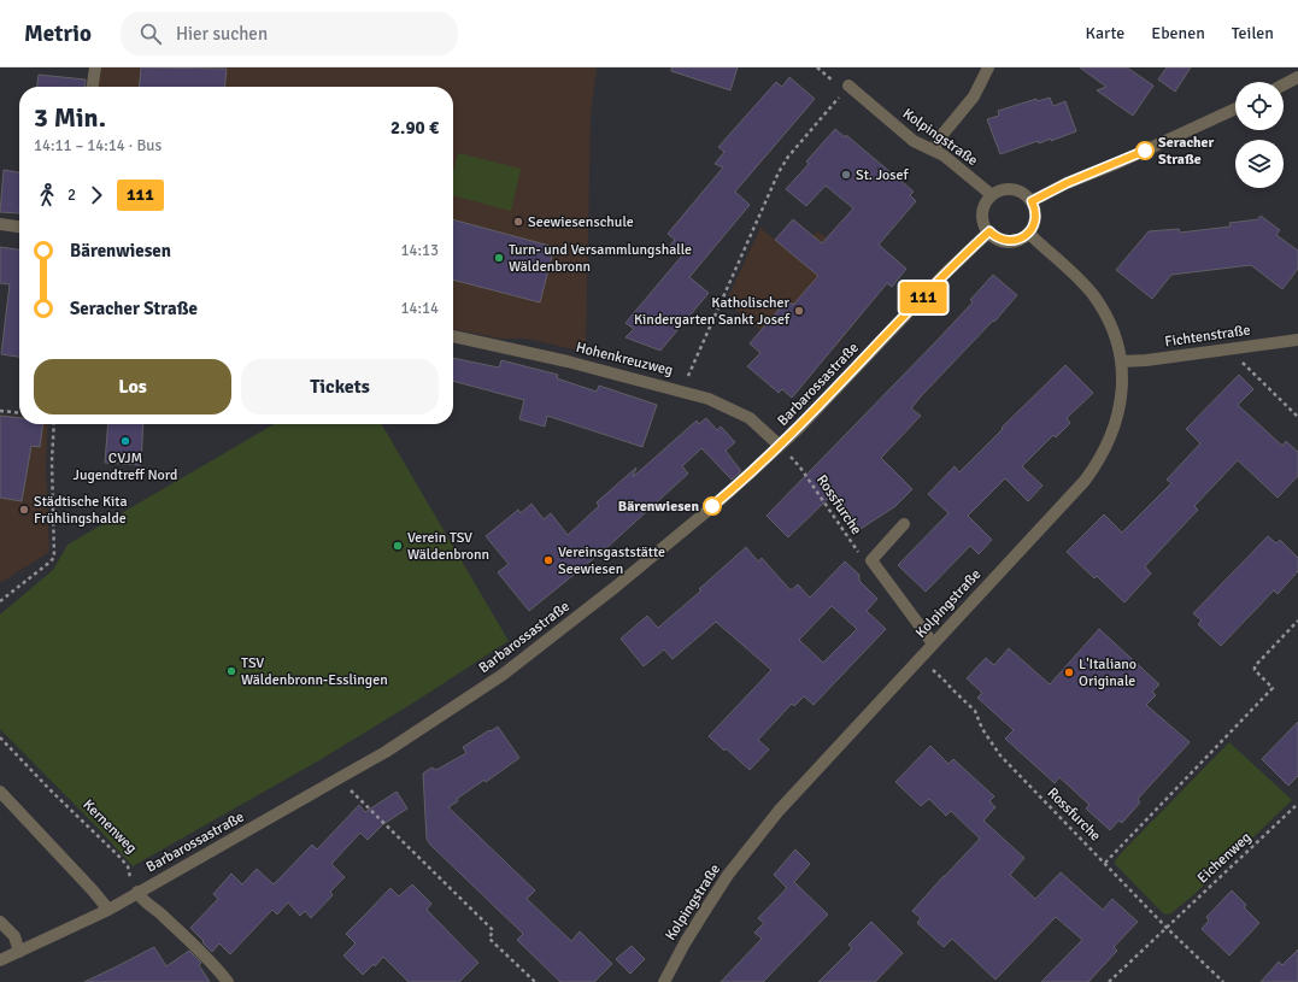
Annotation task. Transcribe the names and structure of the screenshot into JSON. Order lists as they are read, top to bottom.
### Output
{
  "streets": {
    "street": [
      "Kolpingstraße",
      "Fichtenstraße",
      "Hohenkreuzweg",
      "Barbarossastraße"
    ],
    "path": ["Rossfurche", "Kernenweg", "Eichenweg"]
  },
  "crossings": [
    ["Kolpingstraße", "Fichtenstraße"],
    ["Kolpingstraße", "Barbarossastraße"],
    ["Kolpingstraße", "Rossfurche"],
    ["Hohenkreuzweg", "Barbarossastraße"],
    ["Hohenkreuzweg", "Rossfurche"],
    ["Barbarossastraße", "Rossfurche"],
    ["Barbarossastraße", "Kernenweg"],
    ["Rossfurche", "Eichenweg"]
  ],
  "places": [
    "Seracher Straße",
    "St. Josef",
    "Seewiesenschule",
    "Turn- und Versammlungshalle Wäldenbronn",
    "Katholischer Kindergarten Sankt Josef",
    "CVJM Jugendtreff Nord",
    "Bärenwiesen",
    "Städtische Kita Frühlingshalde",
    "Verein TSV Wäldenbronn",
    "Vereinsgaststätte Seewiesen",
    "TSV Wäldenbronn-Esslingen",
    "L'Italiano Originale"
  ],
  "lines": ["bus line 111"],
  "page": {
    "header": "Metrio",
    "search": "Hier suchen",
    "nav": ["Karte", "Ebenen", "Teilen"],
    "on_map": "111",
    "heading": ["3 Min.", "14:11 – 14:14 · Bus", "2.90 €"],
    "legs": ["2", "111"],
    "list": [
      {
        "name": "Bärenwiesen",
        "value": "14:13"
      },
      {
        "name": "Seracher Straße",
        "value": "14:14"
      }
    ],
    "buttons": ["Los", "Tickets"]
  }
}
